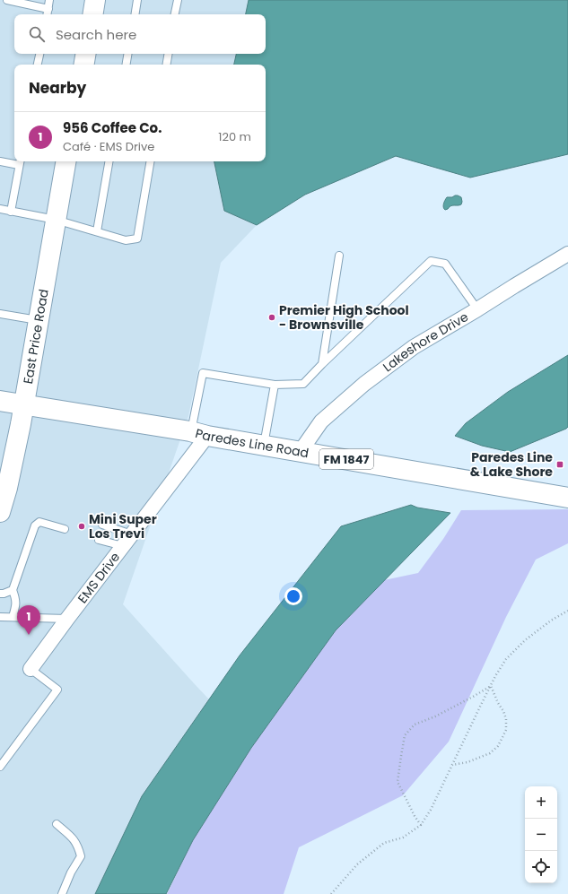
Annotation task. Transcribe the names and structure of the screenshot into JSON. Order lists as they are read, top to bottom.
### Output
{
  "streets": {
    "main road": ["East Price Road", "Paredes Line Road", "FM 1847"],
    "street": ["Lakeshore Drive", "EMS Drive"]
  },
  "crossings": [
    ["East Price Road", "Paredes Line Road"],
    ["Lakeshore Drive", "Paredes Line Road"],
    ["Paredes Line Road", "EMS Drive"]
  ],
  "places": {
    "other": ["Premier High School - Brownsville", "Mini Super Los Trevi"],
    "transit": ["Paredes Line & Lake Shore"]
  },
  "page": {
    "search": "Search here",
    "heading": "Nearby",
    "list": [
      {
        "mark": "1",
        "name": "956 Coffee Co.",
        "note": "Café · EMS Drive",
        "value": "120 m"
      }
    ],
    "pins": "1",
    "map_buttons": ["+", "−"]
  }
}
